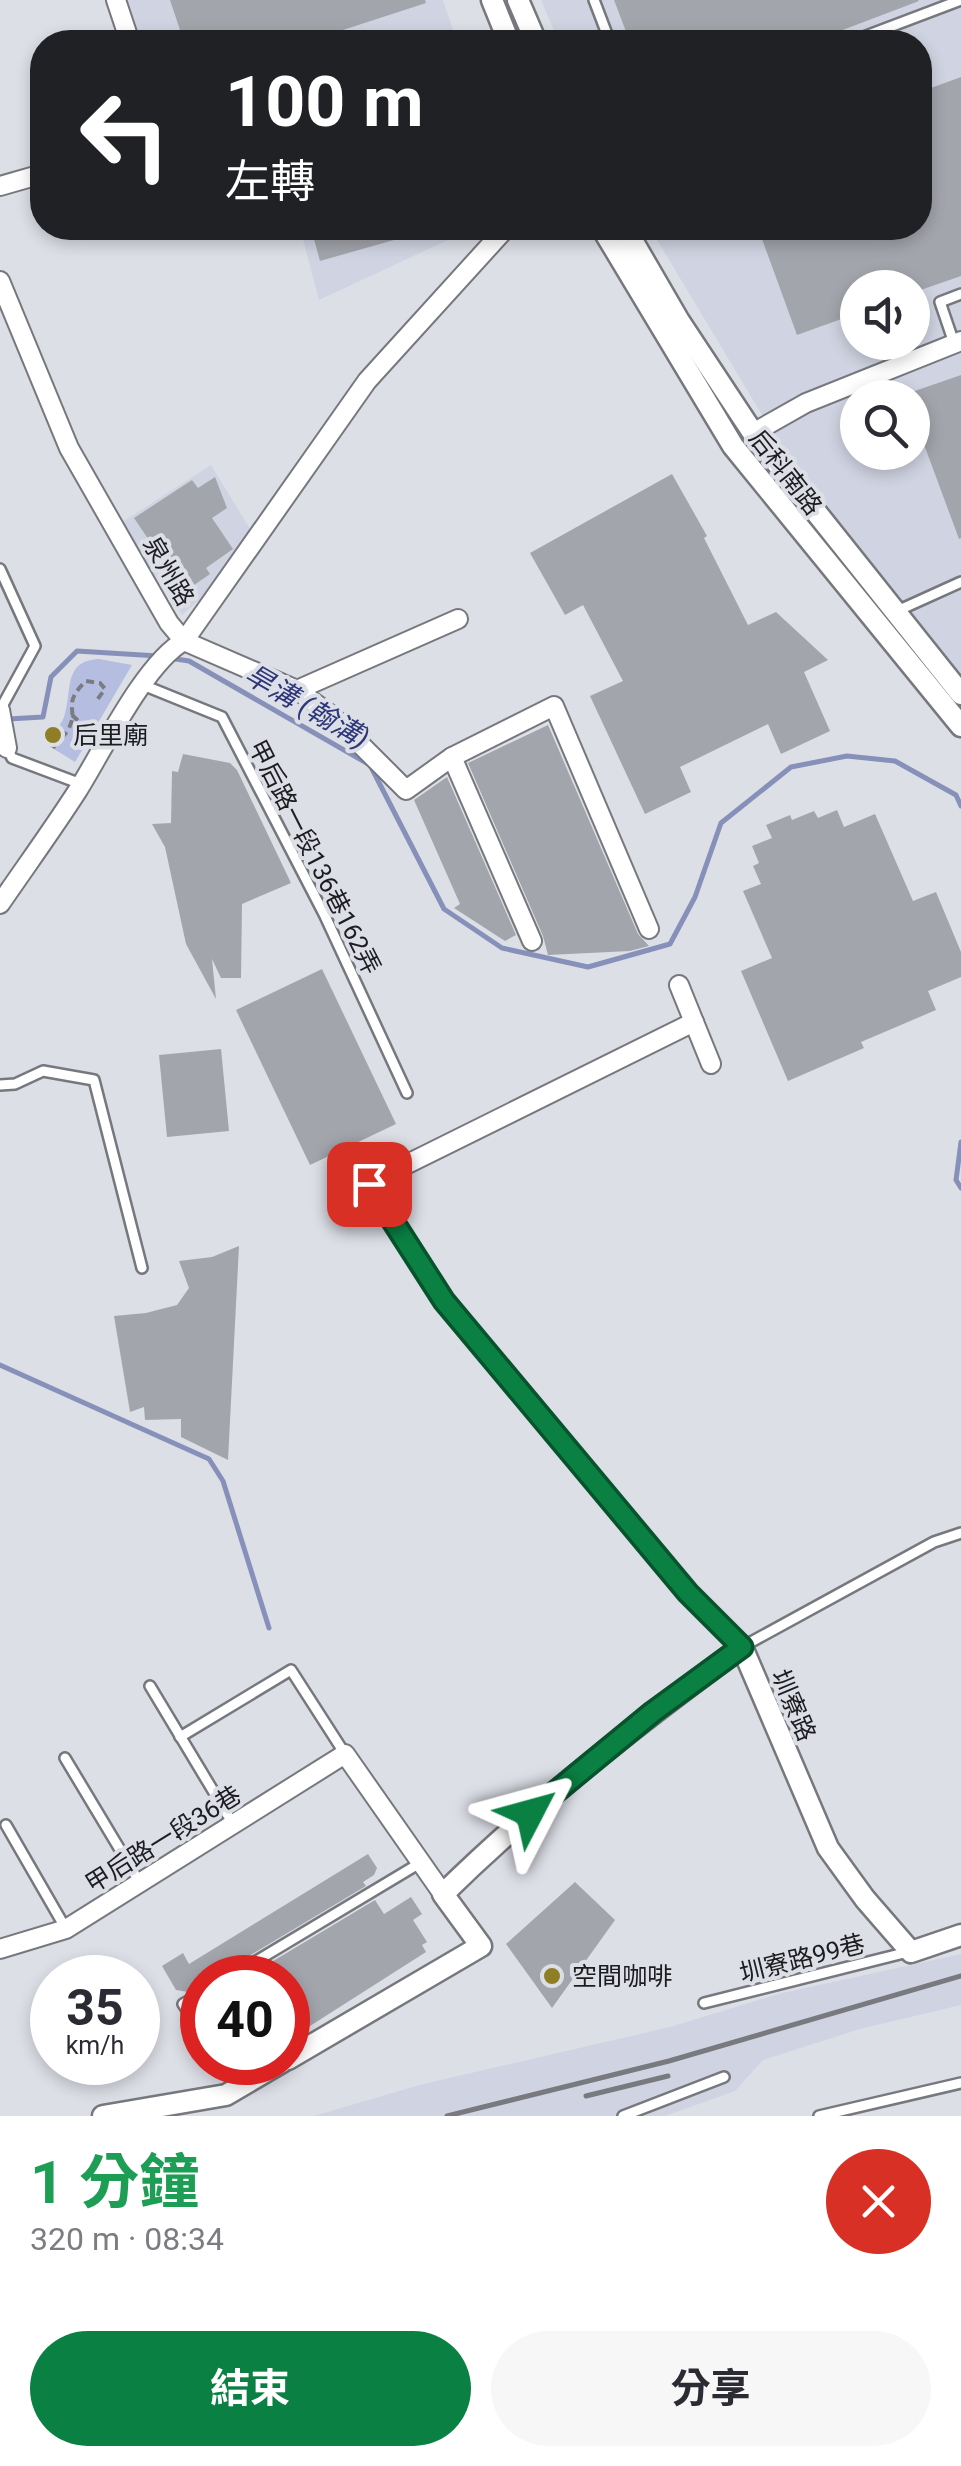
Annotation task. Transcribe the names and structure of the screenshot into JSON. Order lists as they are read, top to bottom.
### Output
{
  "streets": {
    "street": [
      "后科南路",
      "泉州路",
      "圳寮路",
      "甲后路一段36巷"
    ],
    "lane": ["甲后路一段136巷162弄", "圳寮路99巷"]
  },
  "crossings": [
    ["圳寮路", "圳寮路99巷"]
  ],
  "water": ["旱溝 (翰溝)"],
  "places": ["后里廟", "空間咖啡"],
  "page": {
    "turn": ["100 m", "左轉"],
    "speed": "35 km/h",
    "limit": "40",
    "heading": ["1 分鐘", "320 m · 08:34"],
    "buttons": ["結束", "分享"]
  }
}
